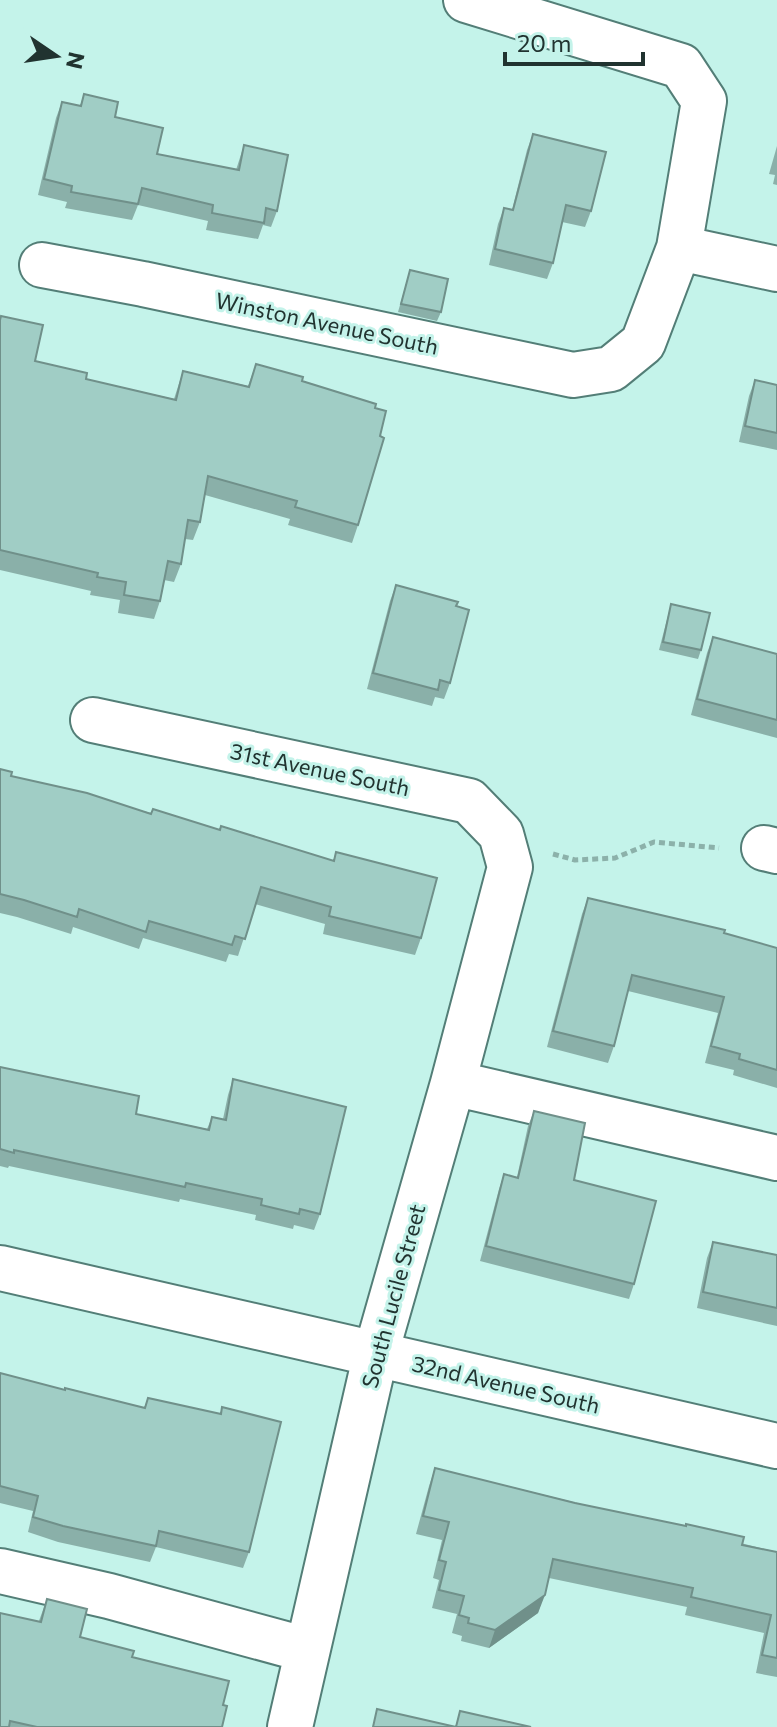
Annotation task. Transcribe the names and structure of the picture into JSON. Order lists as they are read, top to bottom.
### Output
{
  "streets": {
    "street": [
      "Winston Avenue South",
      "31st Avenue South",
      "South Lucile Street",
      "32nd Avenue South"
    ]
  },
  "crossings": [
    ["31st Avenue South", "South Lucile Street"],
    ["South Lucile Street", "32nd Avenue South"]
  ],
  "scale_bar": "20 m",
  "north": "right"
}
